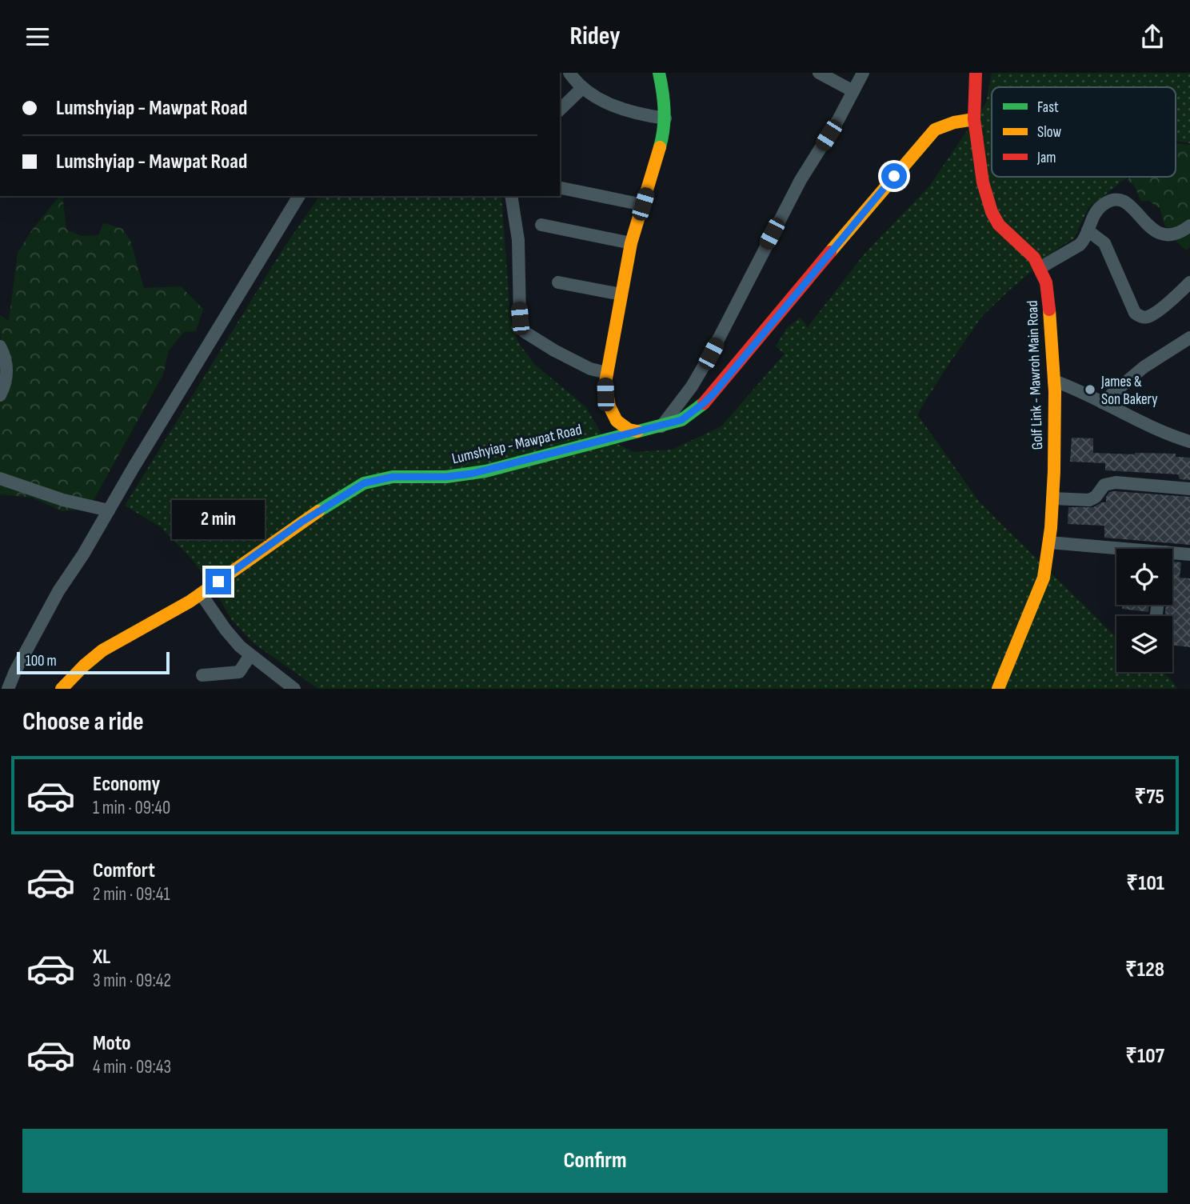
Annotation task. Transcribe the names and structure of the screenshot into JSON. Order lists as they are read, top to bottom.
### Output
{
  "streets": {
    "street": ["Golf Link - Mawroh Main Road", "Lumshyiap - Mawpat Road"]
  },
  "crossings": [
    ["Golf Link - Mawroh Main Road", "Lumshyiap - Mawpat Road"]
  ],
  "places": ["James & Son Bakery"],
  "legend": ["Fast", "Slow", "Jam"],
  "scale_bar": "100 m",
  "page": {
    "header": "Ridey",
    "banner": ["Lumshyiap - Mawpat Road", "Lumshyiap - Mawpat Road"],
    "bubble": "2 min",
    "scale": "100 m",
    "heading": "Choose a ride",
    "list": [
      {
        "name": "Economy",
        "note": "1 min · 09:40",
        "value": "₹75"
      },
      {
        "name": "Comfort",
        "note": "2 min · 09:41",
        "value": "₹101"
      },
      {
        "name": "XL",
        "note": "3 min · 09:42",
        "value": "₹128"
      },
      {
        "name": "Moto",
        "note": "4 min · 09:43",
        "value": "₹107"
      }
    ],
    "buttons": "Confirm"
  }
}
